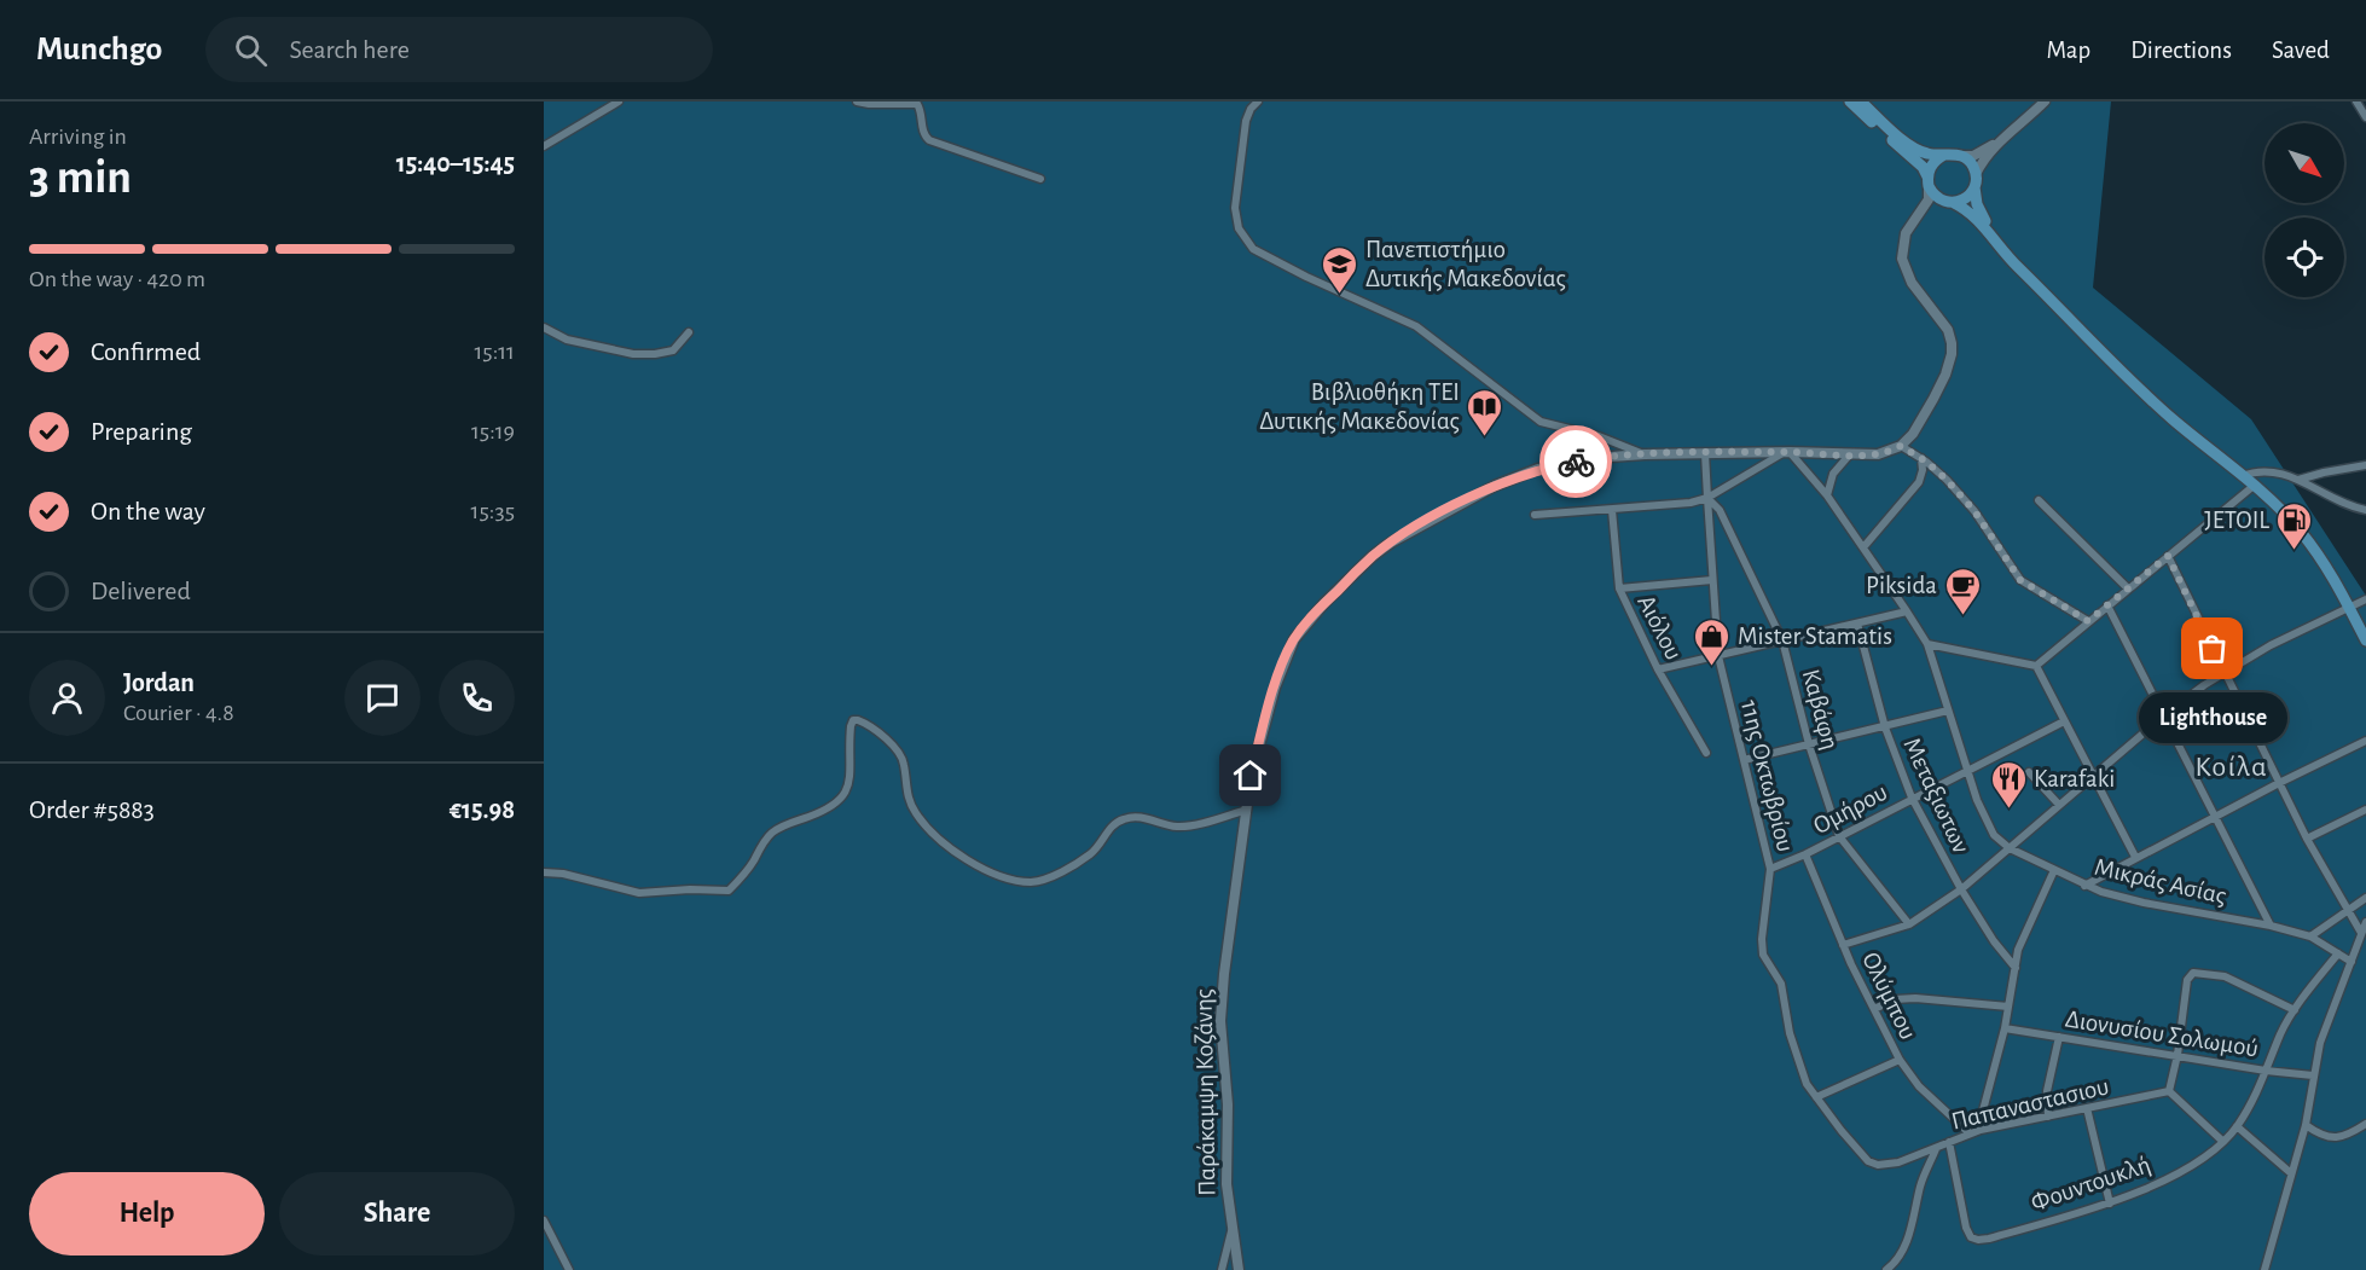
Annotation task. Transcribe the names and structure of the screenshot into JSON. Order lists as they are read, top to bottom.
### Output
{
  "streets": {
    "main road": ["Παράκαμψη Κοζάνης"],
    "street": [
      "Αιόλου",
      "Καβάφη",
      "11ης Οκτωβρίου",
      "Μεταξιωτων",
      "Ομήρου",
      "Μικράς Ασίας",
      "Ολύμπου",
      "Διονυσίου Σολωμού",
      "Παπαναστασιου",
      "Φουντουκλή"
    ]
  },
  "crossings": [
    ["Καβάφη", "11ης Οκτωβρίου"],
    ["Καβάφη", "Ομήρου"],
    ["11ης Οκτωβρίου", "Ομήρου"],
    ["11ης Οκτωβρίου", "Παπαναστασιου"],
    ["Μεταξιωτων", "Ομήρου"],
    ["Ομήρου", "Μικράς Ασίας"],
    ["Ομήρου", "Ολύμπου"],
    ["Μικράς Ασίας", "Παράκαμψη Κοζάνης"],
    ["Μικράς Ασίας", "Φουντουκλή"],
    ["Ολύμπου", "Παπαναστασιου"],
    ["Διονυσίου Σολωμού", "Φουντουκλή"],
    ["Παπαναστασιου", "Φουντουκλή"]
  ],
  "districts": ["Κοίλα"],
  "places": {
    "school or university": ["Πανεπιστήμιο Δυτικής Μακεδονίας"],
    "library": ["Βιβλιοθήκη ΤΕΙ Δυτικής Μακεδονίας"],
    "fuel station": ["JETOIL"],
    "cafe": ["Piksida"],
    "other": ["Lighthouse"],
    "shop": ["Mister Stamatis"],
    "restaurant": ["Karafaki"]
  },
  "north": "bottom right",
  "page": {
    "header": "Munchgo",
    "search": "Search here",
    "nav": ["Map", "Directions", "Saved"],
    "heading": ["3 min", "Arriving in", "15:40–15:45"],
    "panel": [
      "Jordan",
      "Courier · 4.8",
      "Order #5883",
      "€15.98"
    ],
    "bar": "On the way · 420 m",
    "list": [
      ["Confirmed", "15:11"],
      ["Preparing", "15:19"],
      ["On the way", "15:35"],
      "Delivered"
    ],
    "bubble": "Lighthouse",
    "buttons": ["Help", "Share"]
  }
}
